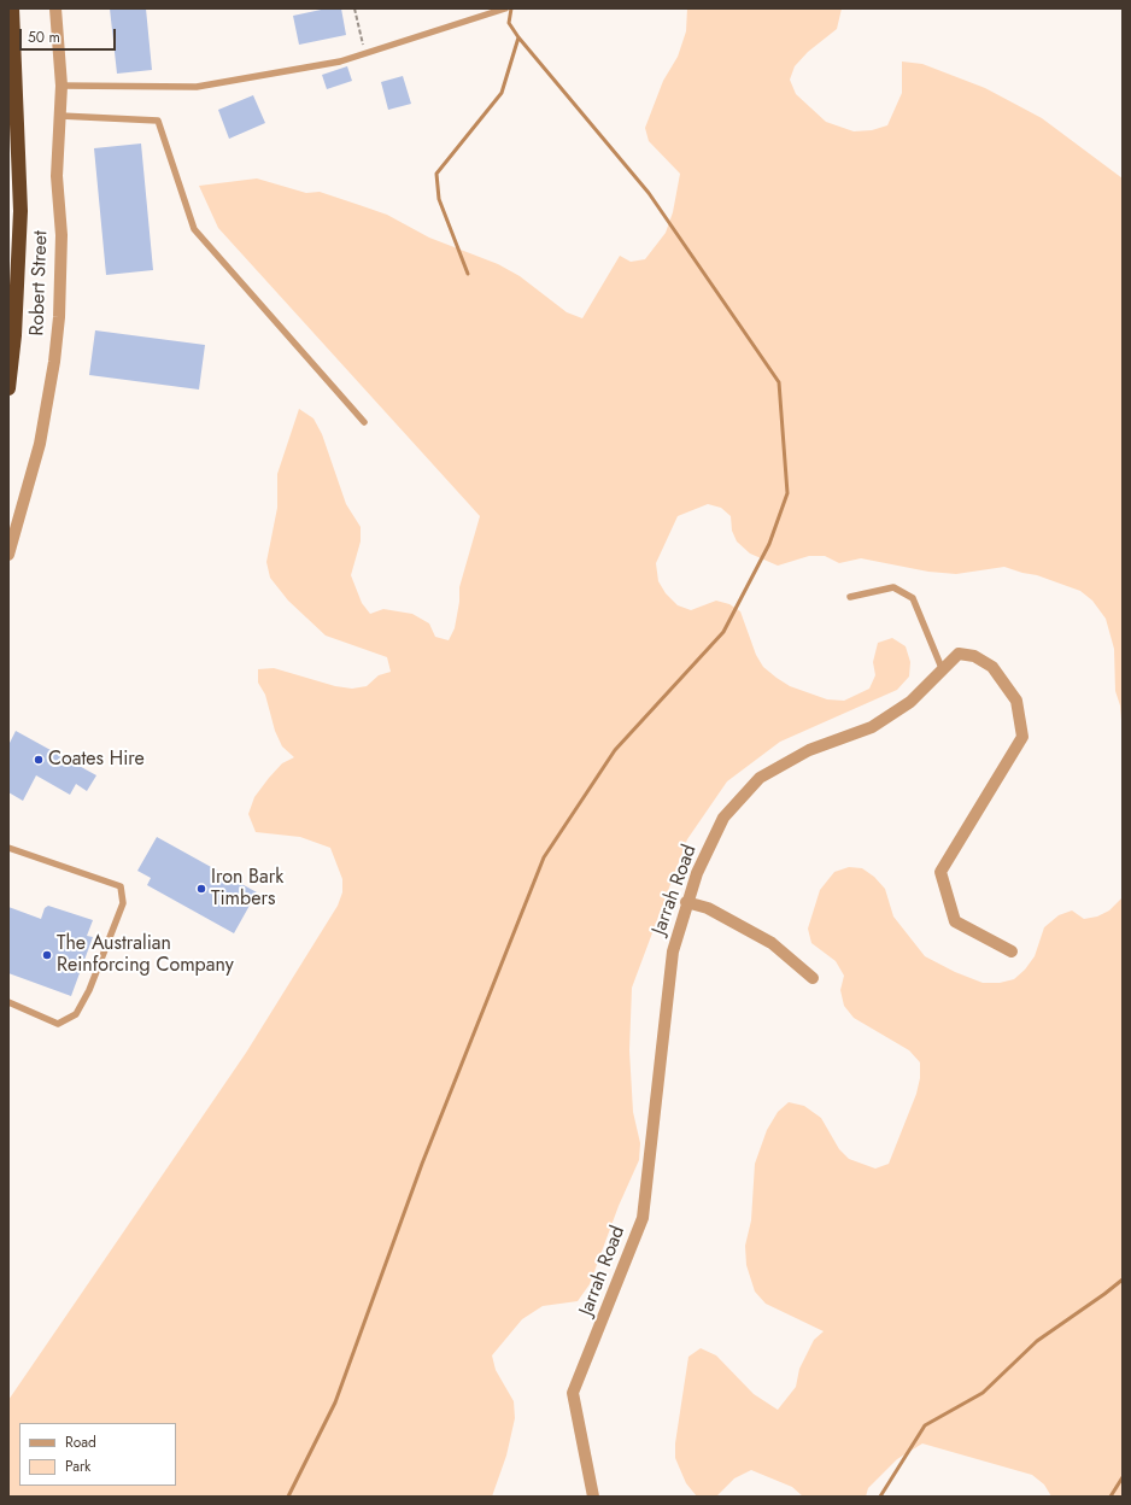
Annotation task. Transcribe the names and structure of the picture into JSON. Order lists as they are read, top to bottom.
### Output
{
  "streets": {
    "street": ["Robert Street", "Jarrah Road"]
  },
  "places": ["Coates Hire", "Iron Bark Timbers", "The Australian Reinforcing Company"],
  "legend": ["Road", "Park"],
  "scale_bar": "50 m"
}
